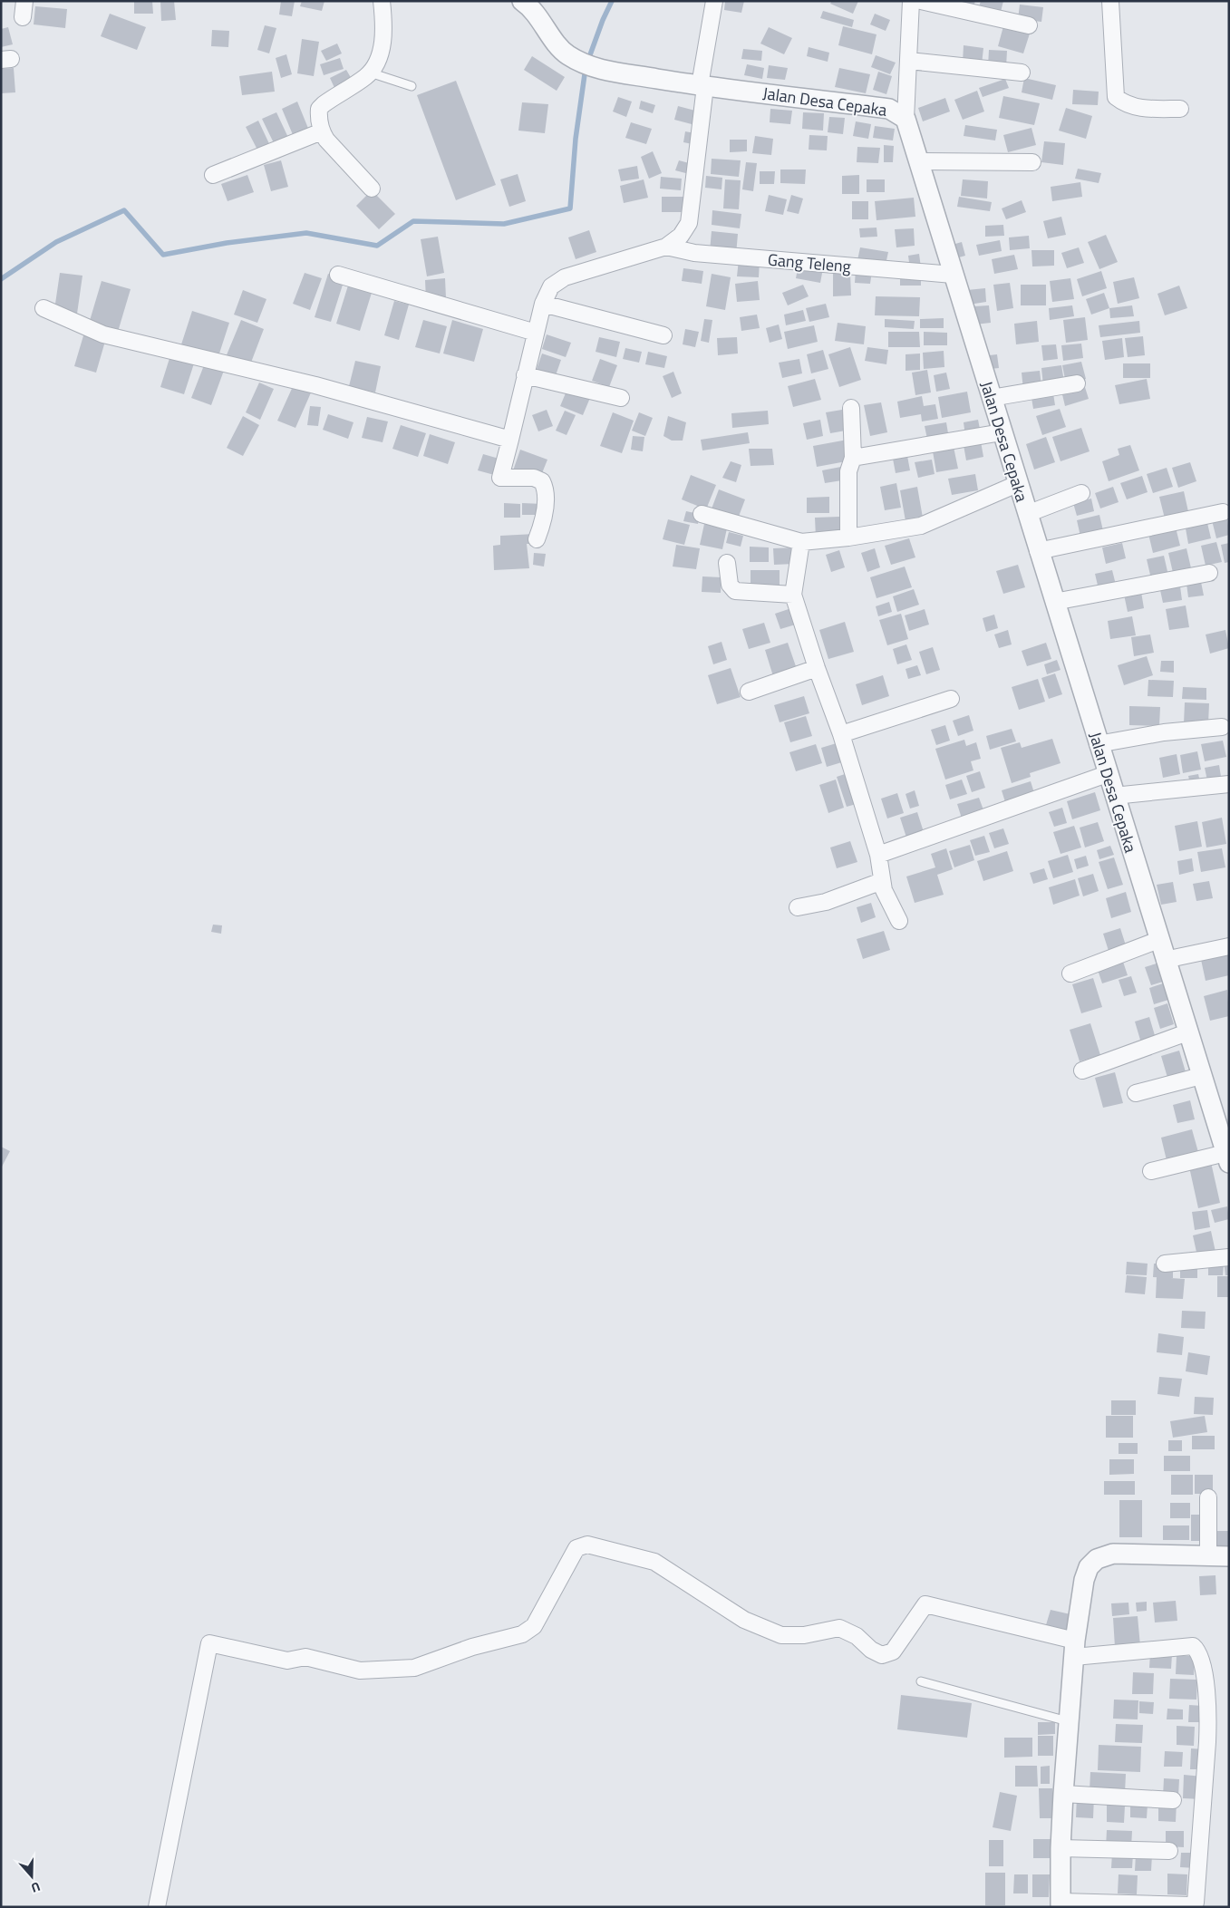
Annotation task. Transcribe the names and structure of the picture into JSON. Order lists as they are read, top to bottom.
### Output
{
  "streets": {
    "street": ["Jalan Desa Cepaka", "Gang Teleng"]
  },
  "crossings": [
    ["Jalan Desa Cepaka", "Gang Teleng"]
  ],
  "north": "bottom"
}
